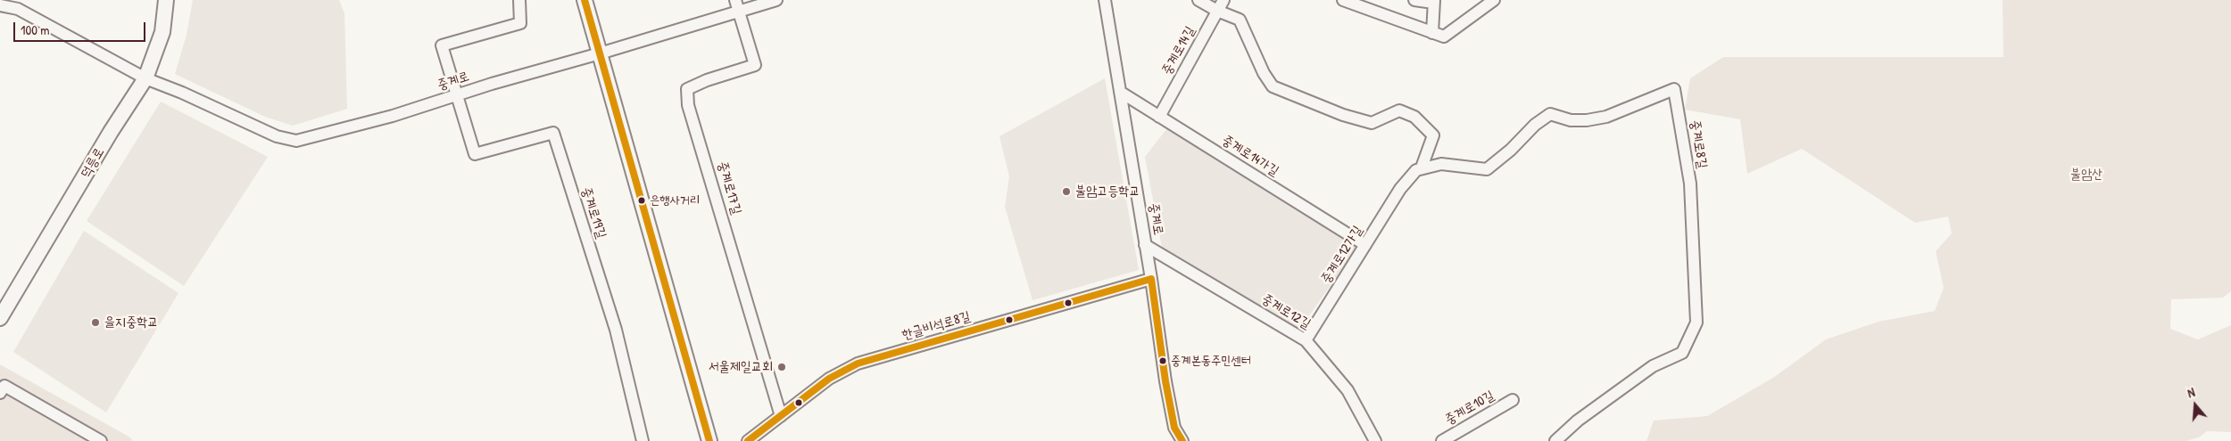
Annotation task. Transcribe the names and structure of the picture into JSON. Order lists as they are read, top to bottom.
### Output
{
  "streets": {
    "main road": ["덕릉로"],
    "street": [
      "중계로14길",
      "중계로",
      "중계로8길",
      "중계로14가길",
      "중계로17길",
      "중계로19길",
      "중계로12가길",
      "중계로12길",
      "한글비석로8길",
      "중계로10길"
    ]
  },
  "crossings": [
    ["중계로14길", "중계로14가길"],
    ["중계로", "중계로14가길"],
    ["중계로", "덕릉로"],
    ["중계로", "중계로17길"],
    ["중계로", "중계로19길"],
    ["중계로", "중계로12길"],
    ["중계로", "한글비석로8길"],
    ["중계로8길", "중계로12가길"],
    ["중계로14가길", "중계로12가길"],
    ["중계로17길", "한글비석로8길"],
    ["중계로12가길", "중계로12길"]
  ],
  "parks": ["불암산"],
  "places": [
    "불암고등학교",
    "은행사거리",
    "을지중학교",
    "중계본동주민센터",
    "서울제일교회"
  ],
  "scale_bar": "100 m",
  "north": "top"
}
